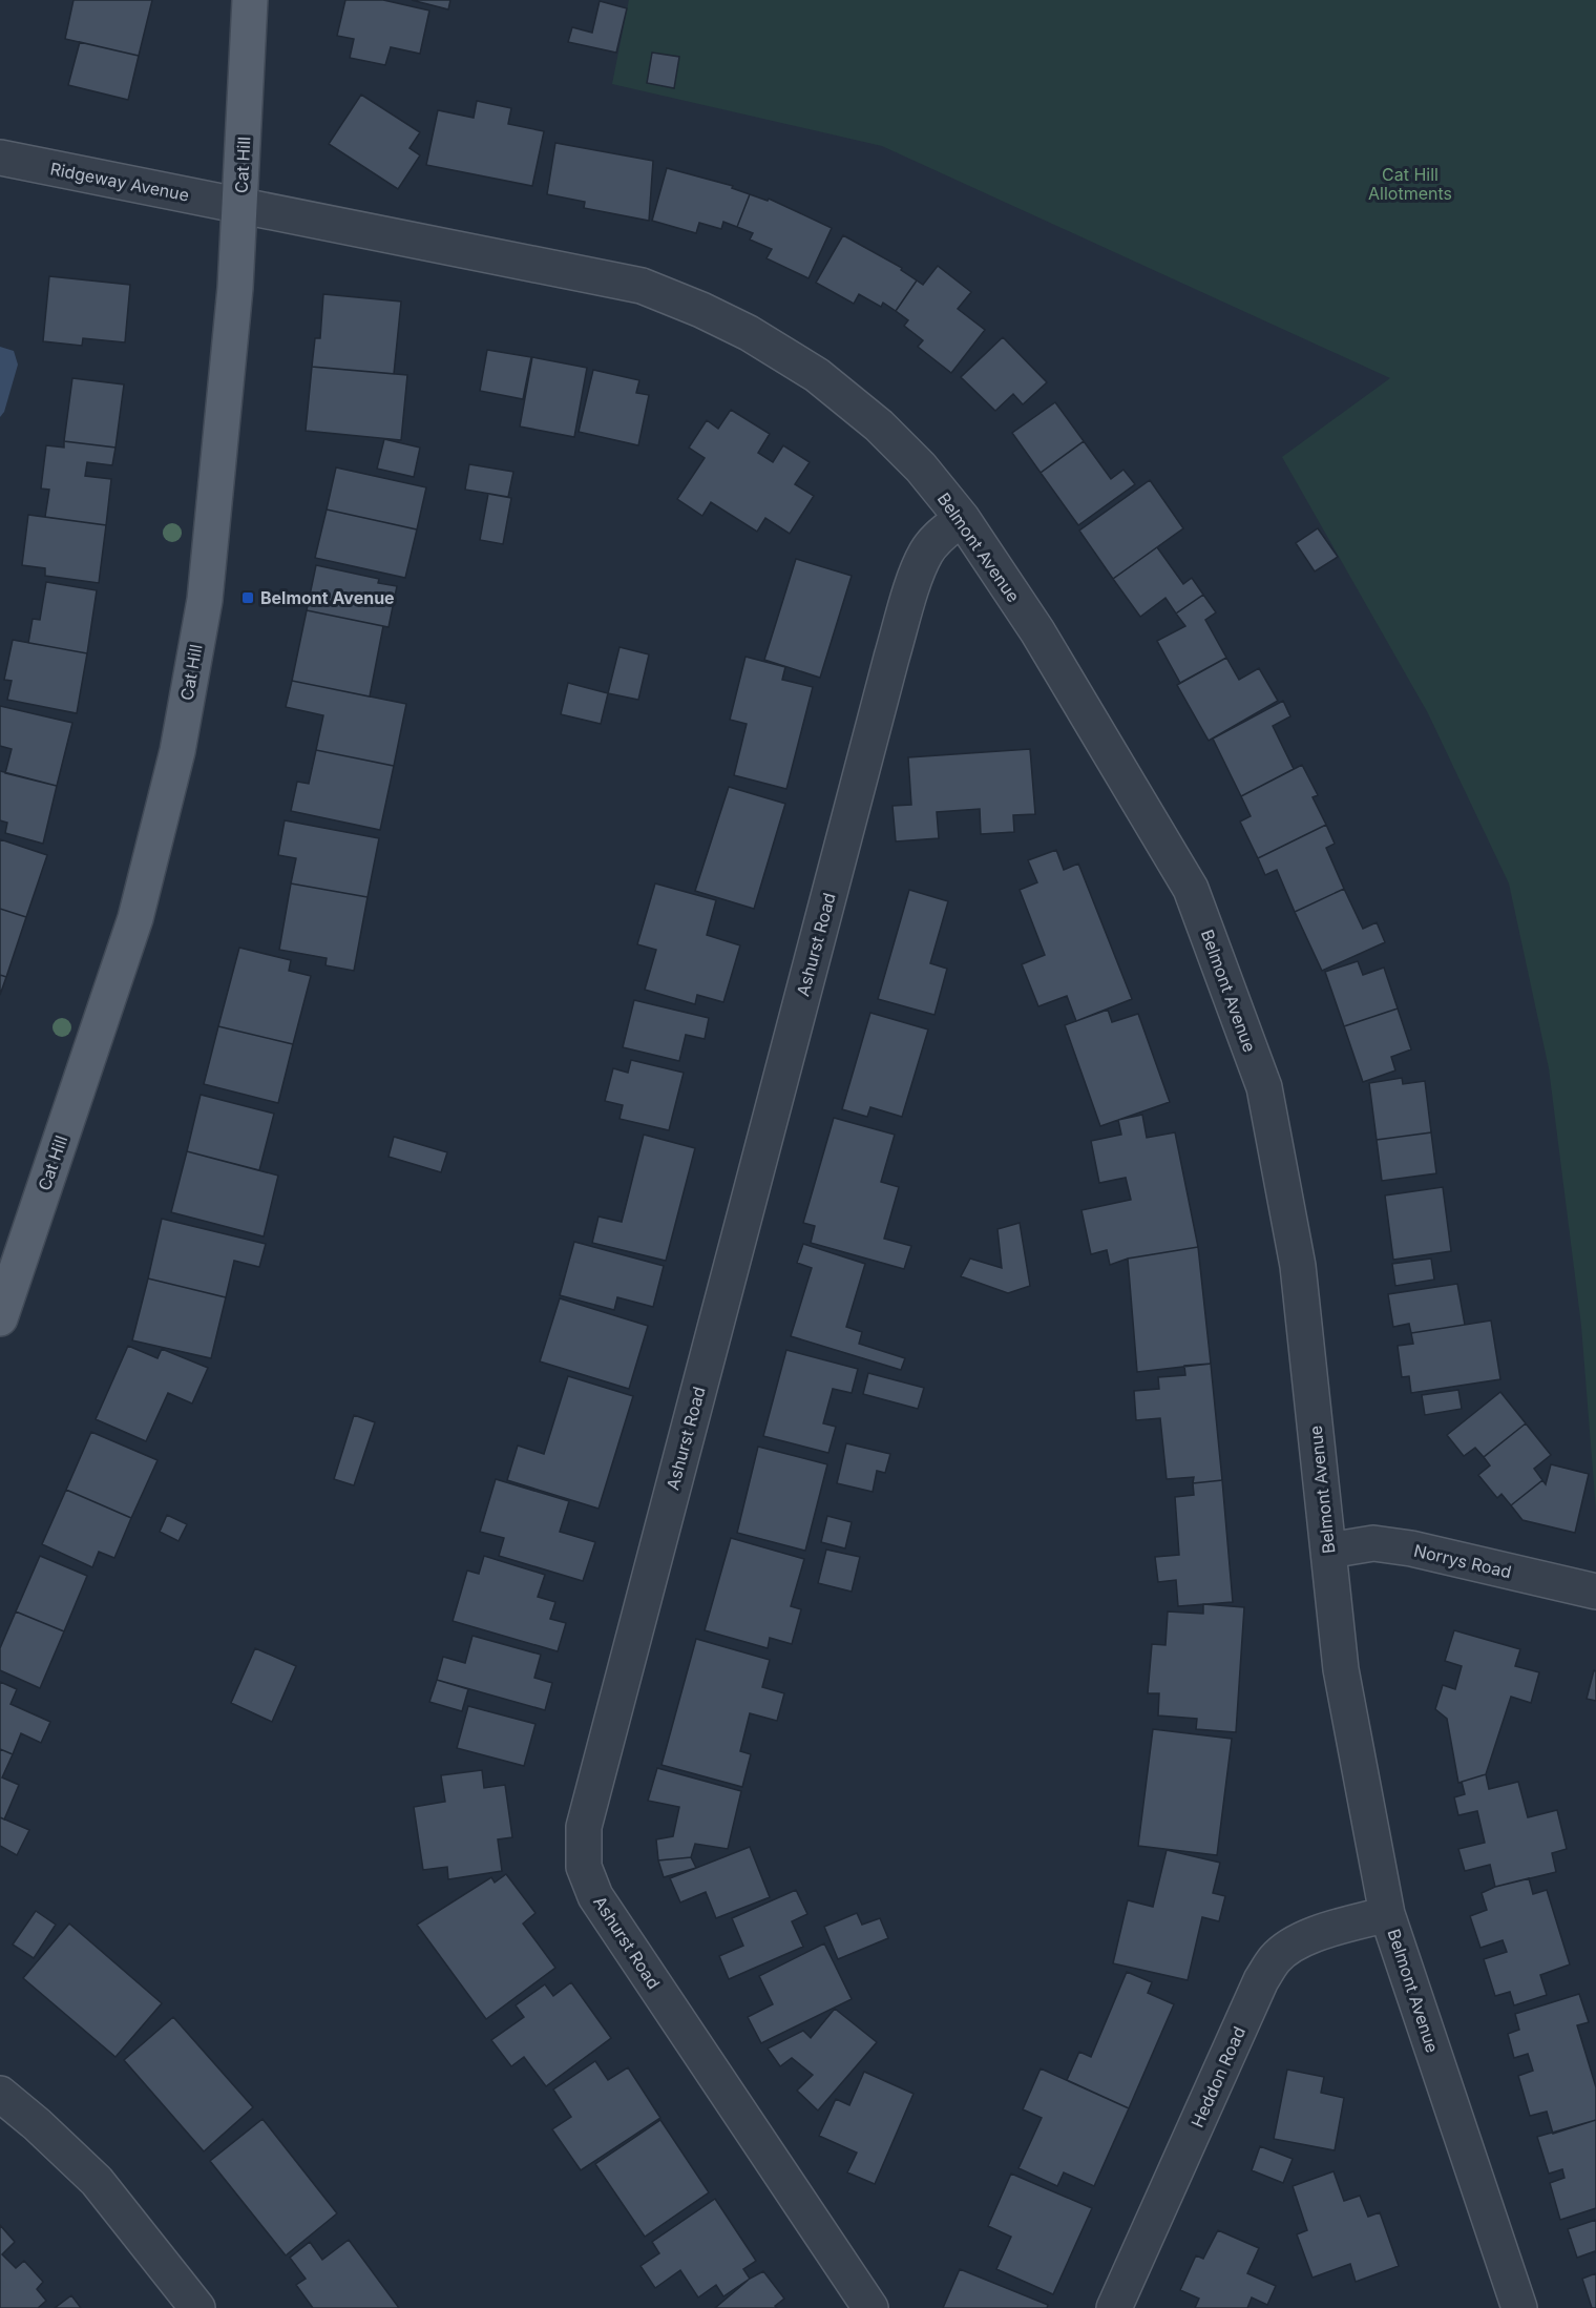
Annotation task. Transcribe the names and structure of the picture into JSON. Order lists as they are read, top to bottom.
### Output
{
  "streets": {
    "main road": ["Cat Hill"],
    "street": [
      "Ridgeway Avenue",
      "Belmont Avenue",
      "Ashurst Road",
      "Norrys Road",
      "Heddon Road"
    ]
  },
  "crossings": [
    ["Cat Hill", "Ridgeway Avenue"],
    ["Cat Hill", "Belmont Avenue"],
    ["Ridgeway Avenue", "Belmont Avenue"],
    ["Belmont Avenue", "Ashurst Road"],
    ["Belmont Avenue", "Norrys Road"],
    ["Belmont Avenue", "Heddon Road"]
  ],
  "parks": ["Cat Hill Allotments"],
  "places": {
    "transit": ["Belmont Avenue"]
  }
}
